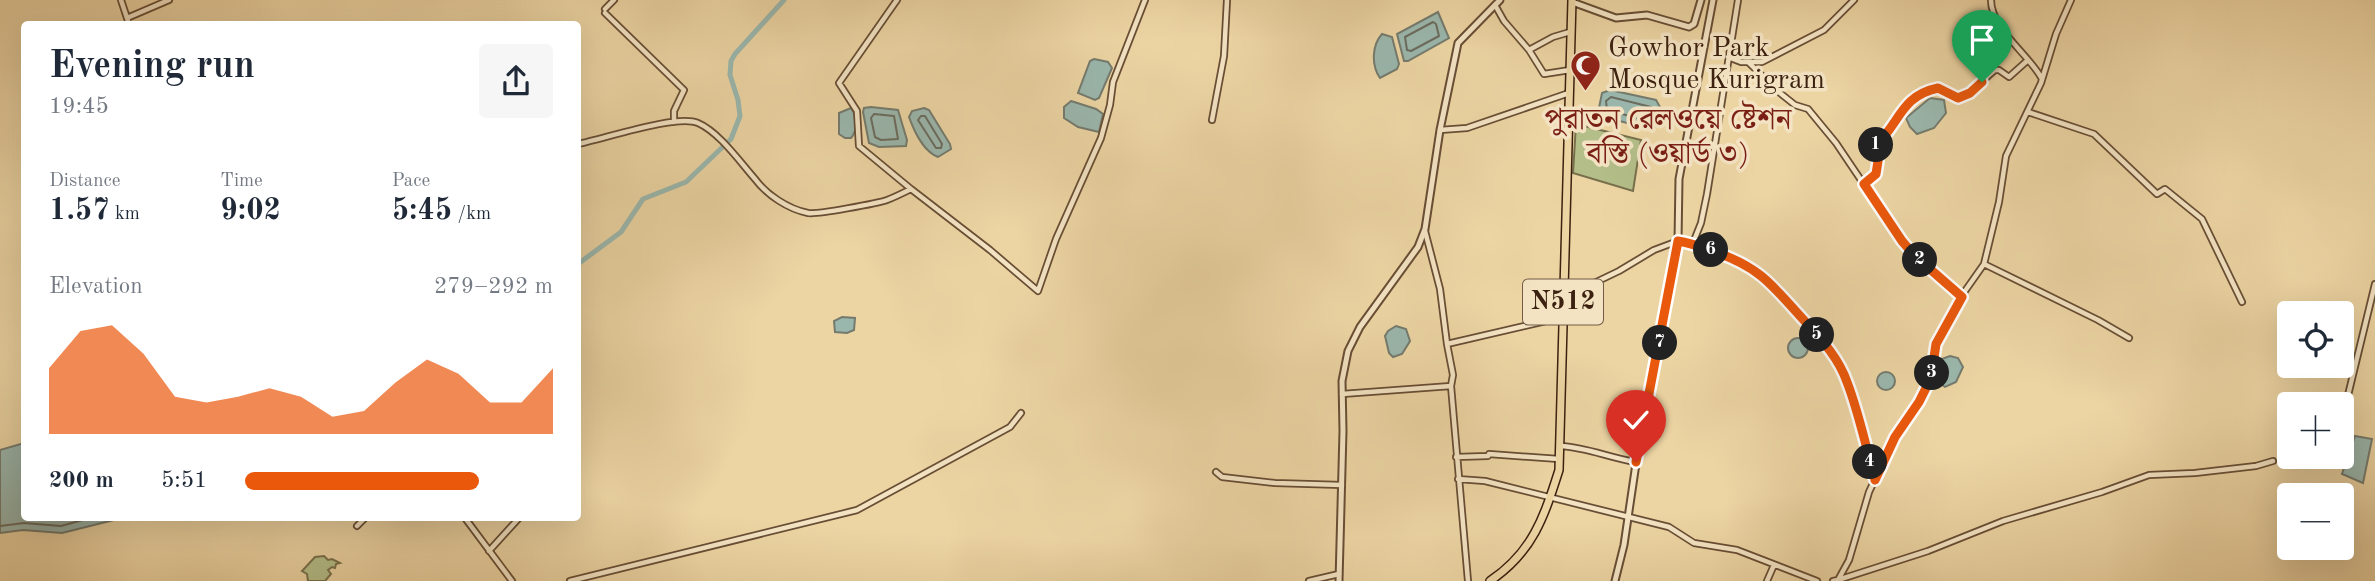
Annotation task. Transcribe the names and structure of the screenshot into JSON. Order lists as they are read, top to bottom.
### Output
{
  "streets": {
    "highway": ["N512"]
  },
  "districts": ["পুরাতন রেলওয়ে ষ্টেশন বস্তি (ওয়ার্ড ৩)"],
  "places": {
    "mosque": ["Gowhor Park Mosque Kurigram"]
  },
  "page": {
    "heading": ["Evening run", "19:45"],
    "pins": [
      "1",
      "6",
      "2",
      "5",
      "7",
      "3",
      "4"
    ],
    "stats": [
      ["Distance", "1.57 km"],
      ["Time", "9:02"],
      ["Pace", "5:45 /km"]
    ],
    "chart": ["Elevation", "279–292 m"],
    "map_buttons": ["+", "−"],
    "list": [
      {
        "name": "200 m",
        "note": "5:51"
      }
    ]
  }
}
